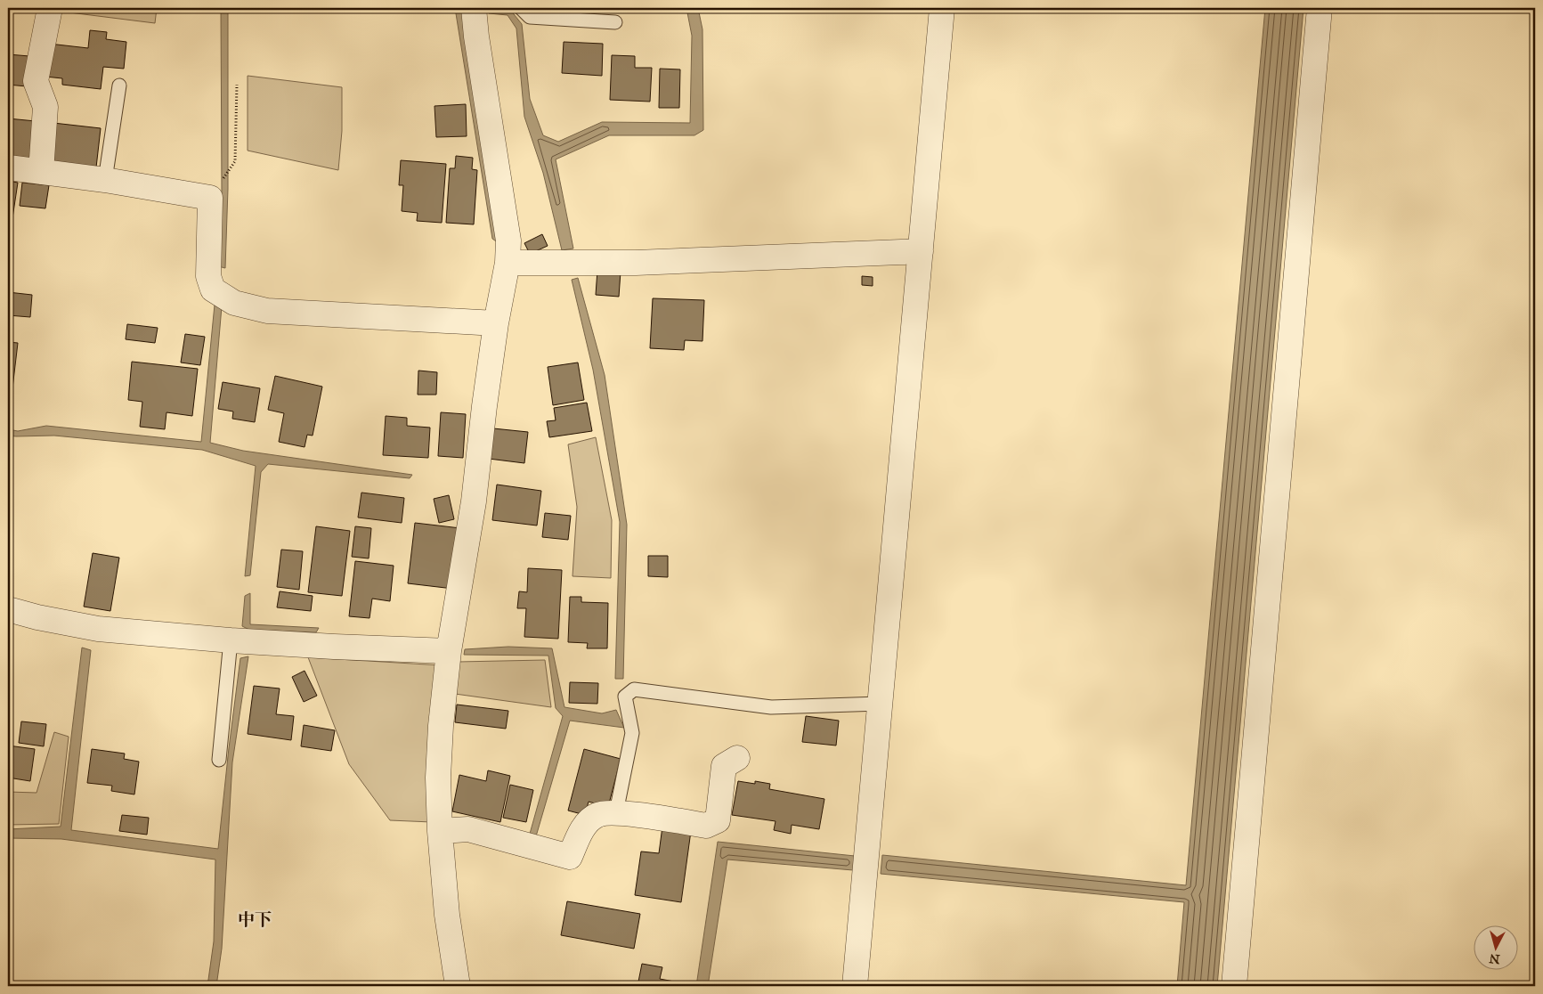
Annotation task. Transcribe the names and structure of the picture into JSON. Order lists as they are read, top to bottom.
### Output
{
  "districts": ["中下"],
  "north": "bottom"
}
